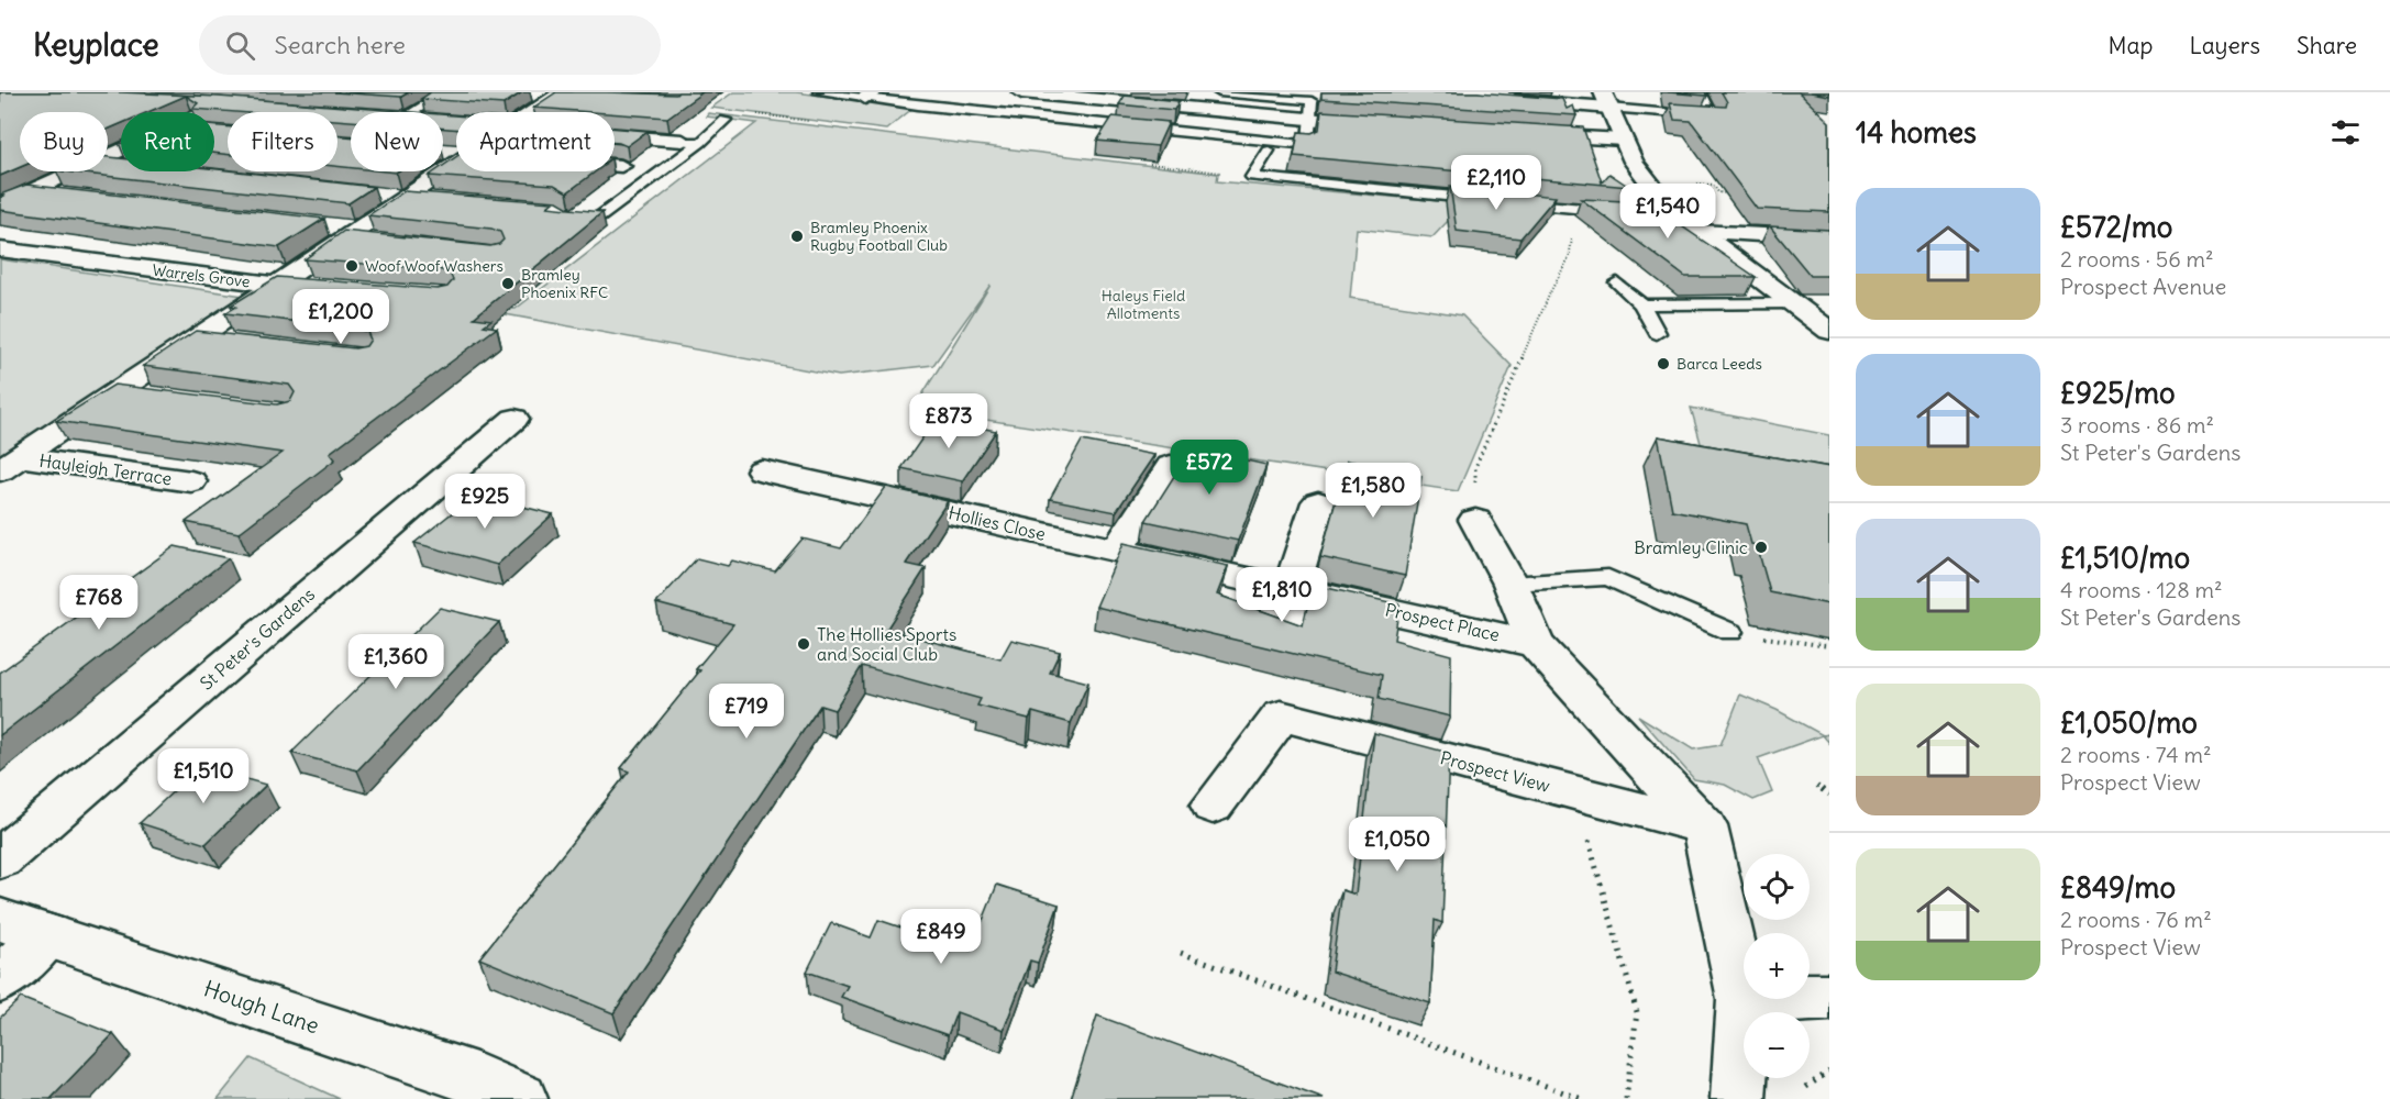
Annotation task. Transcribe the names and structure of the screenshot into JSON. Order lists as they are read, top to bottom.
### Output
{
  "streets": {
    "street": [
      "Warrels Grove",
      "Hayleigh Terrace",
      "Hollies Close",
      "Prospect Place",
      "St Peter's Gardens",
      "Prospect View",
      "Hough Lane"
    ]
  },
  "crossings": [
    ["Hollies Close", "Prospect Place"]
  ],
  "parks": ["Haleys Field Allotments"],
  "places": [
    "Bramley Phoenix Rugby Football Club",
    "Woof Woof Washers",
    "Bramley Phoenix RFC",
    "Barca Leeds",
    "Bramley Clinic",
    "The Hollies Sports and Social Club"
  ],
  "page": {
    "header": "Keyplace",
    "search": "Search here",
    "nav": ["Map", "Layers", "Share"],
    "heading": "14 homes",
    "chip": [
      "Buy",
      "Rent",
      "Filters",
      "New",
      "Apartment"
    ],
    "price": [
      "£2,110",
      "£1,540",
      "£1,200",
      "£873",
      "£572",
      "£1,580",
      "£925",
      "£1,810",
      "£768",
      "£1,360",
      "£719",
      "£1,510",
      "£1,050",
      "£849"
    ],
    "list": [
      {
        "name": "£572/mo",
        "note": "2 rooms · 56 m² · Prospect Avenue"
      },
      {
        "name": "£925/mo",
        "note": "3 rooms · 86 m² · St Peter's Gardens"
      },
      {
        "name": "£1,510/mo",
        "note": "4 rooms · 128 m² · St Peter's Gardens"
      },
      {
        "name": "£1,050/mo",
        "note": "2 rooms · 74 m² · Prospect View"
      },
      {
        "name": "£849/mo",
        "note": "2 rooms · 76 m² · Prospect View"
      }
    ],
    "map_buttons": ["+", "−"]
  }
}
